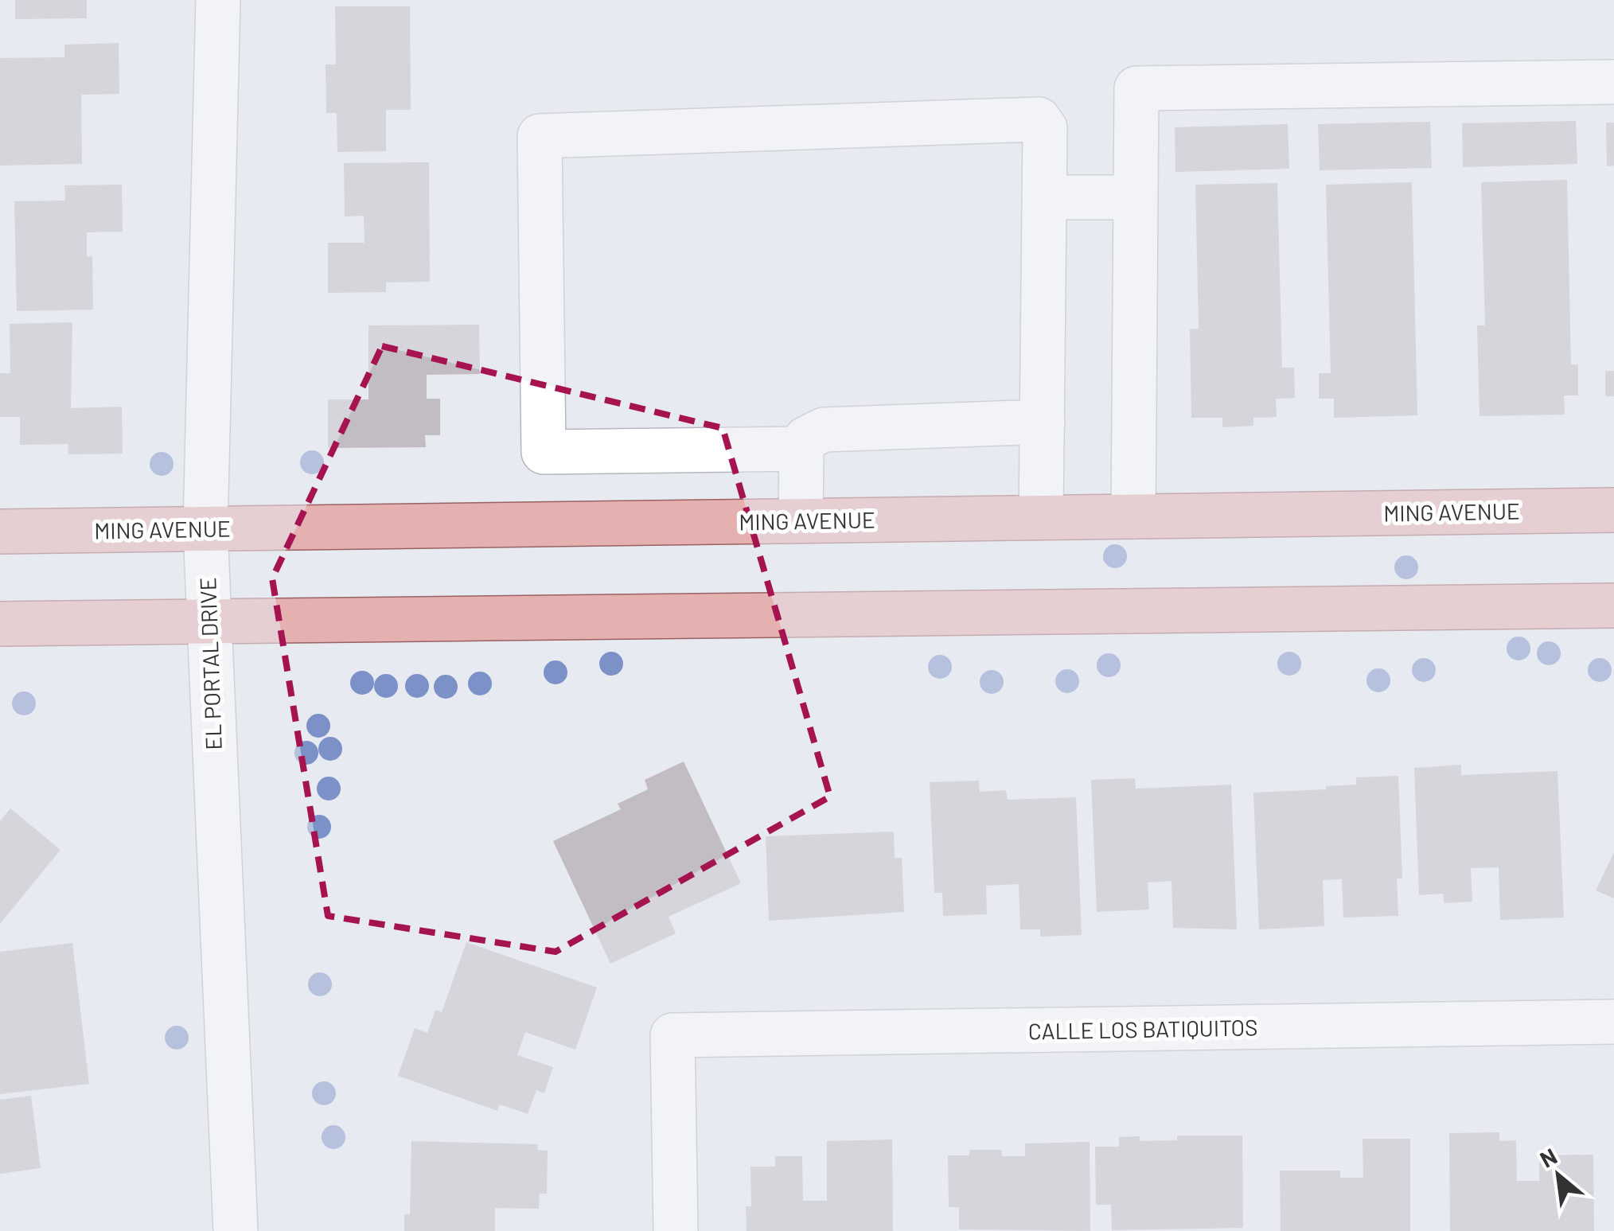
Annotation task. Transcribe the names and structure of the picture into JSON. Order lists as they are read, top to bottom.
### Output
{
  "streets": {
    "main road": ["MING AVENUE"],
    "street": ["EL PORTAL DRIVE", "CALLE LOS BATIQUITOS"]
  },
  "crossings": [
    ["MING AVENUE", "EL PORTAL DRIVE"]
  ],
  "north": "top left"
}
